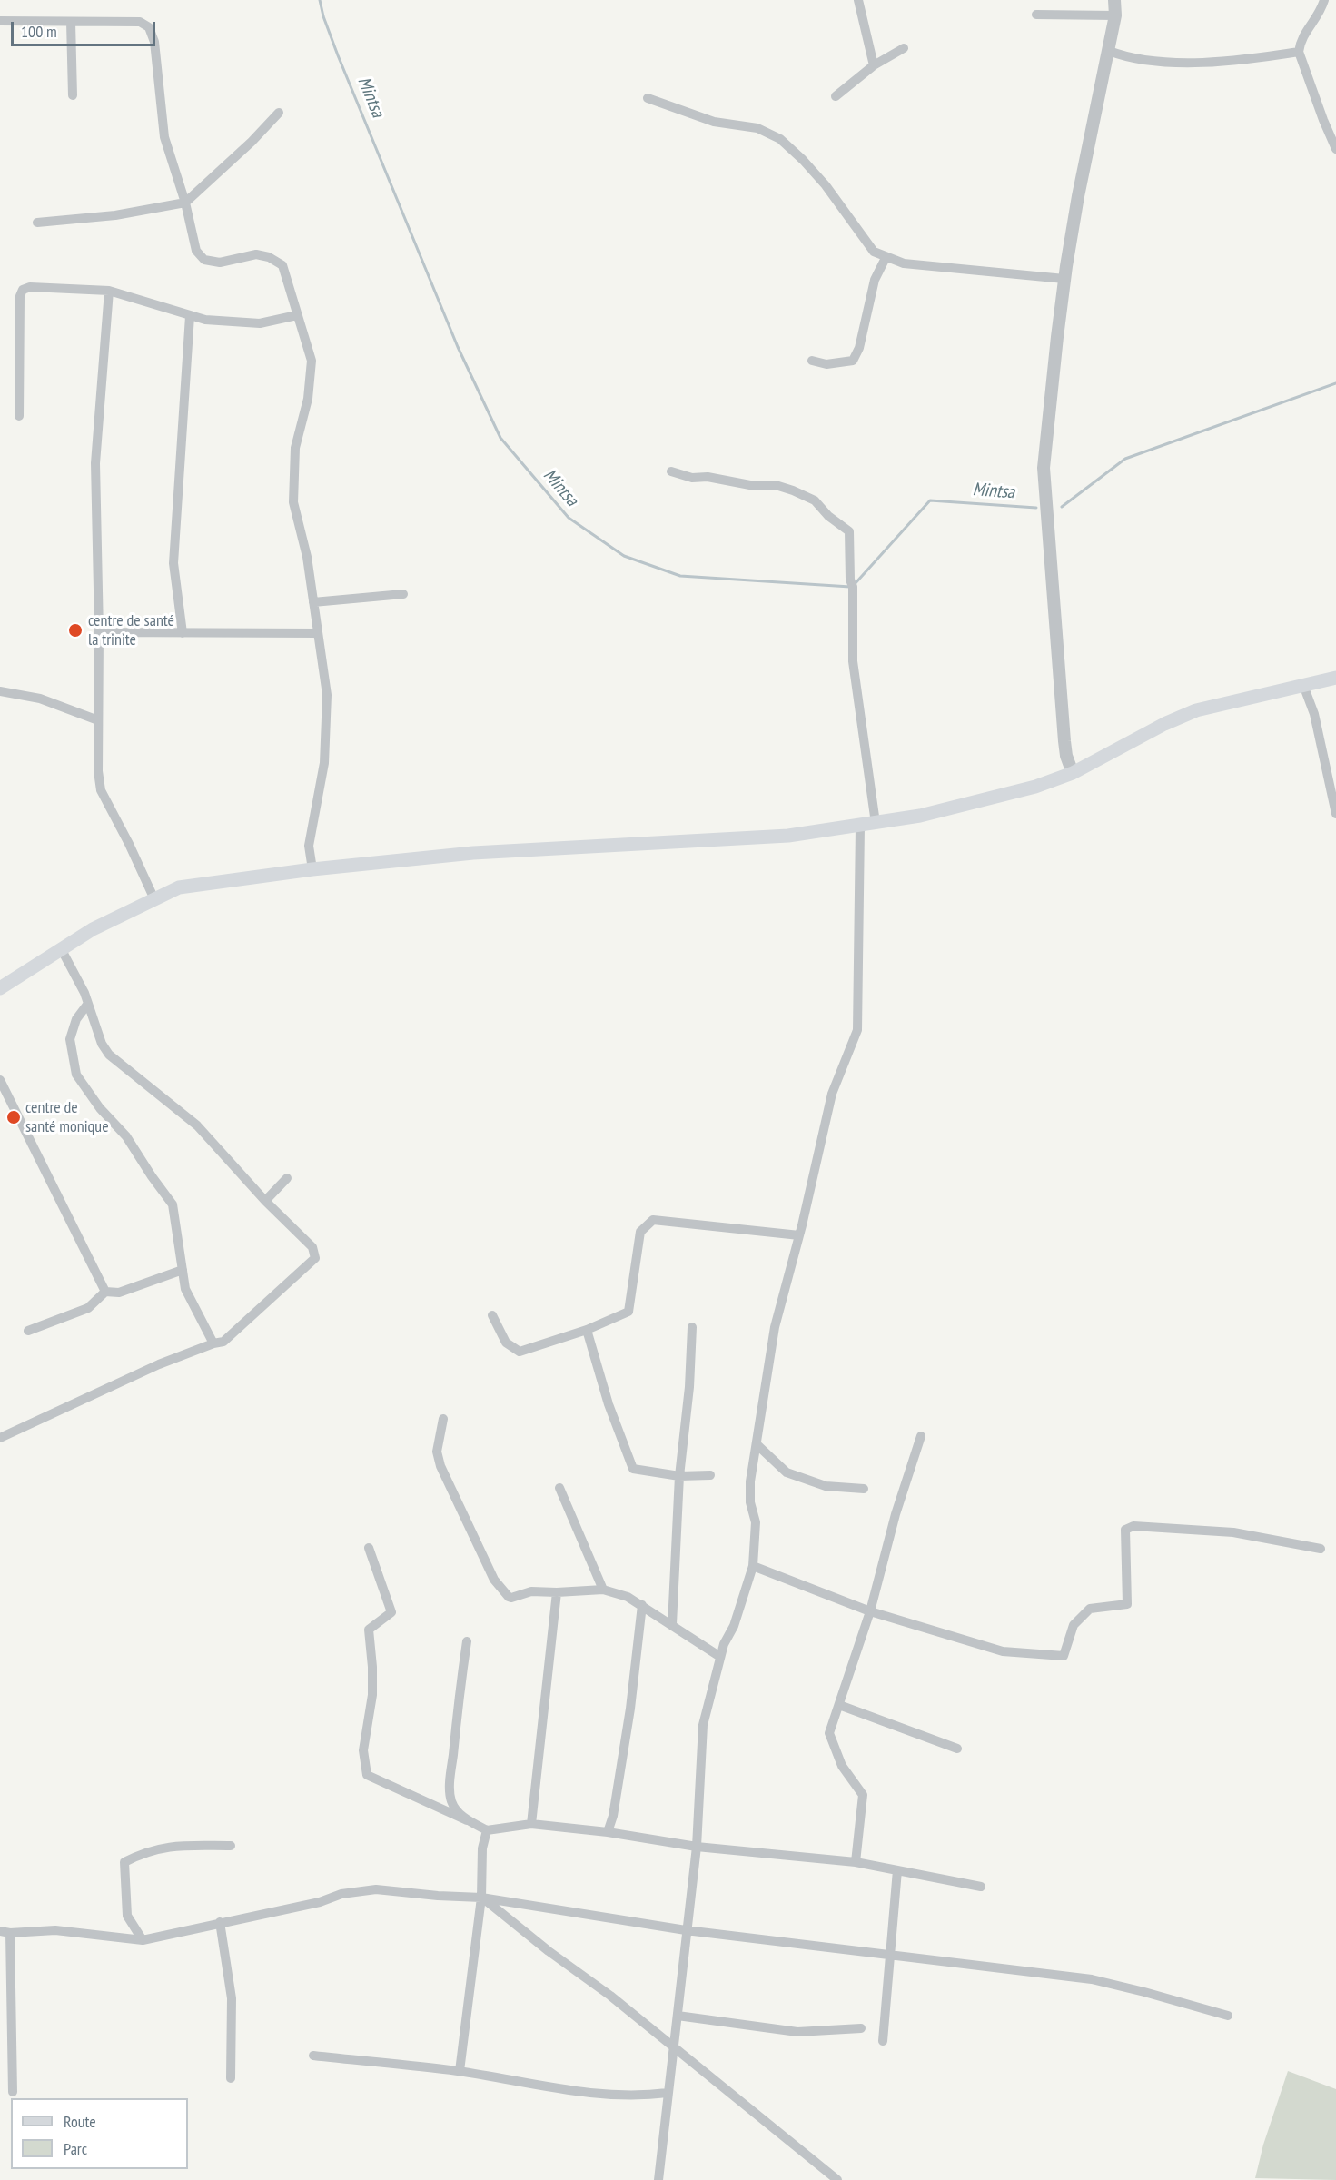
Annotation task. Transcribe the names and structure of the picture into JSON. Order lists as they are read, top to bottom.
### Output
{
  "water": ["Mintsa"],
  "places": ["centre de santé la trinite", "centre de santé monique"],
  "legend": ["Route", "Parc"],
  "scale_bar": "100 m"
}
